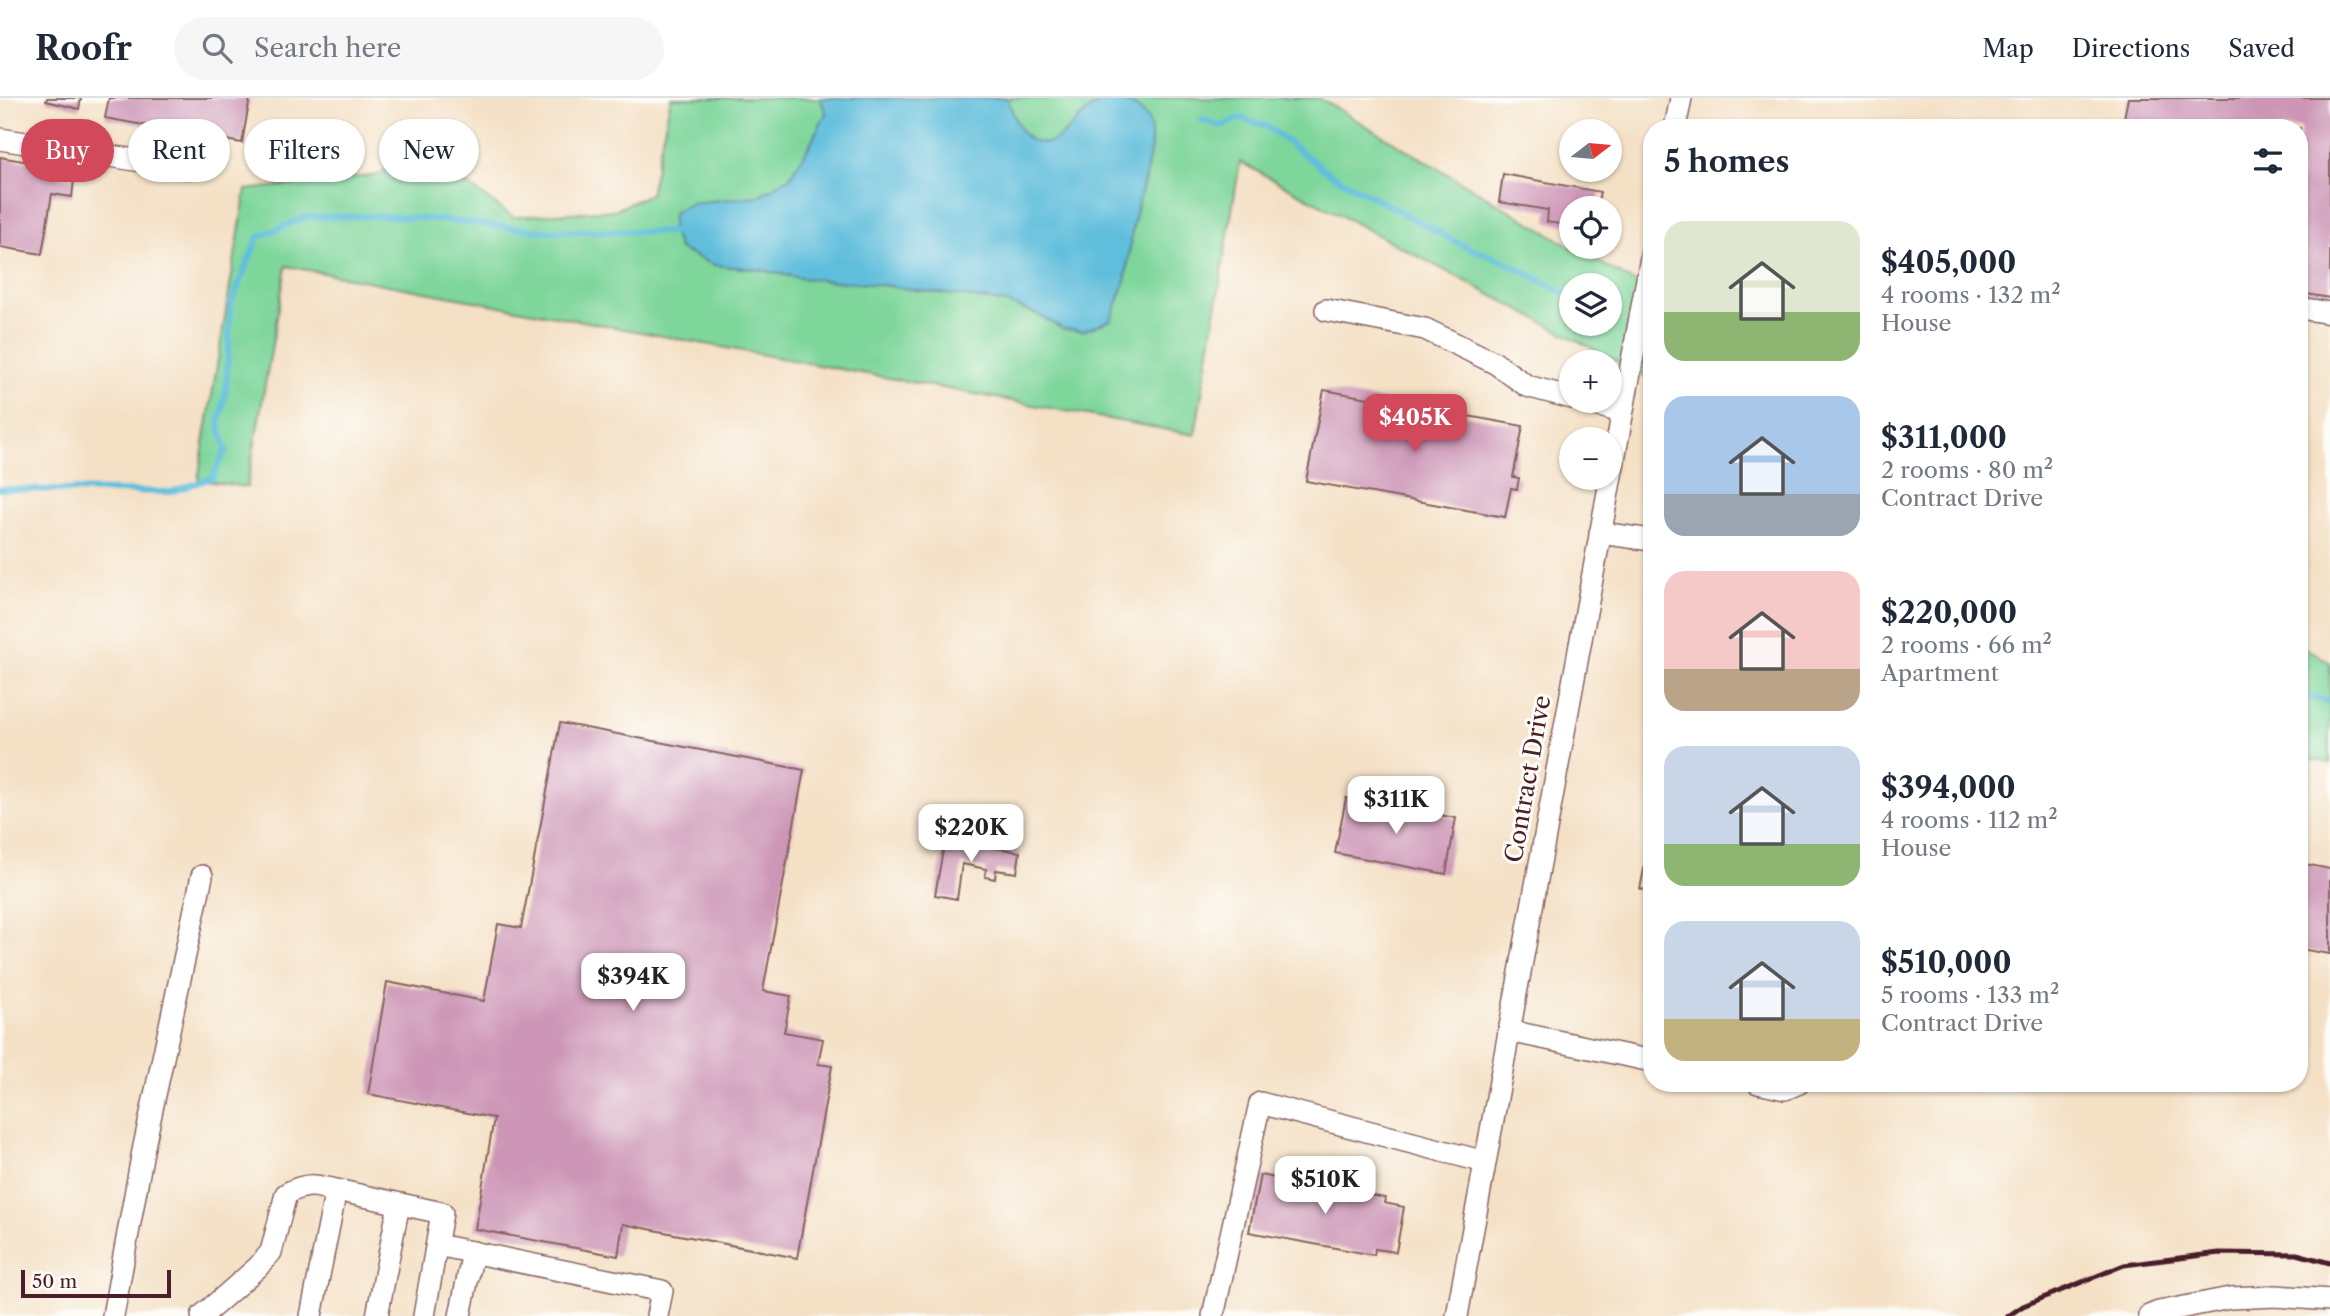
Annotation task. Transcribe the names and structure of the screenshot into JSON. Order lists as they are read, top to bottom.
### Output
{
  "streets": {
    "street": ["Contract Drive"]
  },
  "scale_bar": "50 m",
  "north": "right",
  "page": {
    "header": "Roofr",
    "search": "Search here",
    "nav": ["Map", "Directions", "Saved"],
    "map_buttons": ["+", "−"],
    "chip": [
      "Buy",
      "Rent",
      "Filters",
      "New"
    ],
    "heading": "5 homes",
    "list": [
      {
        "name": "$405,000",
        "note": "4 rooms · 132 m² · House"
      },
      {
        "name": "$311,000",
        "note": "2 rooms · 80 m² · Contract Drive"
      },
      {
        "name": "$220,000",
        "note": "2 rooms · 66 m² · Apartment"
      },
      {
        "name": "$394,000",
        "note": "4 rooms · 112 m² · House"
      },
      {
        "name": "$510,000",
        "note": "5 rooms · 133 m² · Contract Drive"
      }
    ],
    "price": [
      "$405K",
      "$311K",
      "$220K",
      "$394K",
      "$510K"
    ],
    "scale": "50 m"
  }
}
